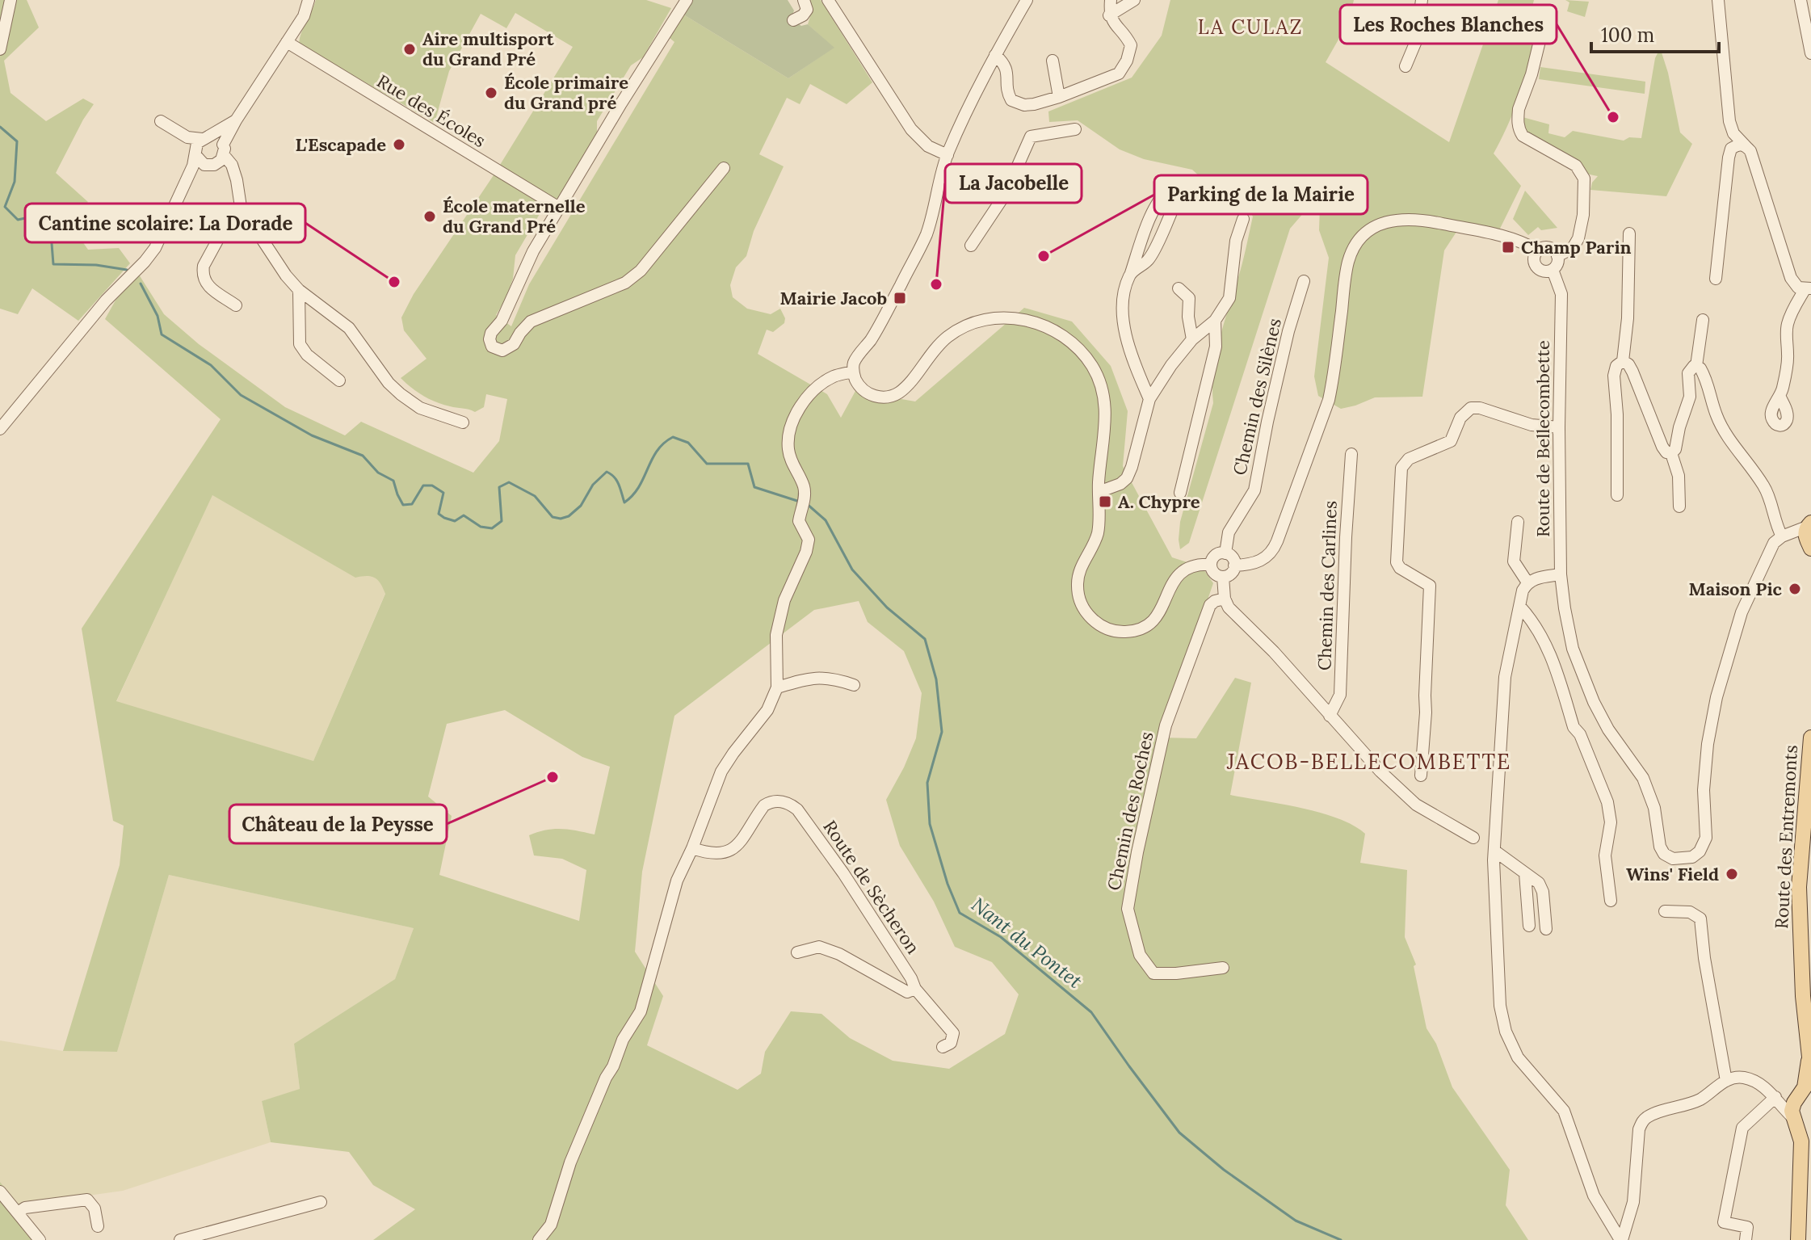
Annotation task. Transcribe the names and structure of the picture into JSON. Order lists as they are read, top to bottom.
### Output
{
  "streets": {
    "main road": ["Route des Entremonts"],
    "street": [
      "Rue des Écoles",
      "Chemin des Silènes",
      "Route de Bellecombette",
      "Chemin des Carlines",
      "Chemin des Roches",
      "Route de Sècheron"
    ]
  },
  "districts": ["LA CULAZ", "JACOB-BELLECOMBETTE"],
  "water": ["Nant du Pontet"],
  "places": {
    "other": [
      "Aire multisport du Grand Pré",
      "École primaire du Grand pré",
      "Les Roches Blanches",
      "L'Escapade",
      "École maternelle du Grand Pré",
      "Parking de la Mairie",
      "Cantine scolaire: La Dorade",
      "La Jacobelle",
      "Maison Pic",
      "Château de la Peysse",
      "Wins' Field"
    ],
    "transit": ["Champ Parin", "Mairie Jacob", "A. Chypre"]
  },
  "scale_bar": "100 m"
}
